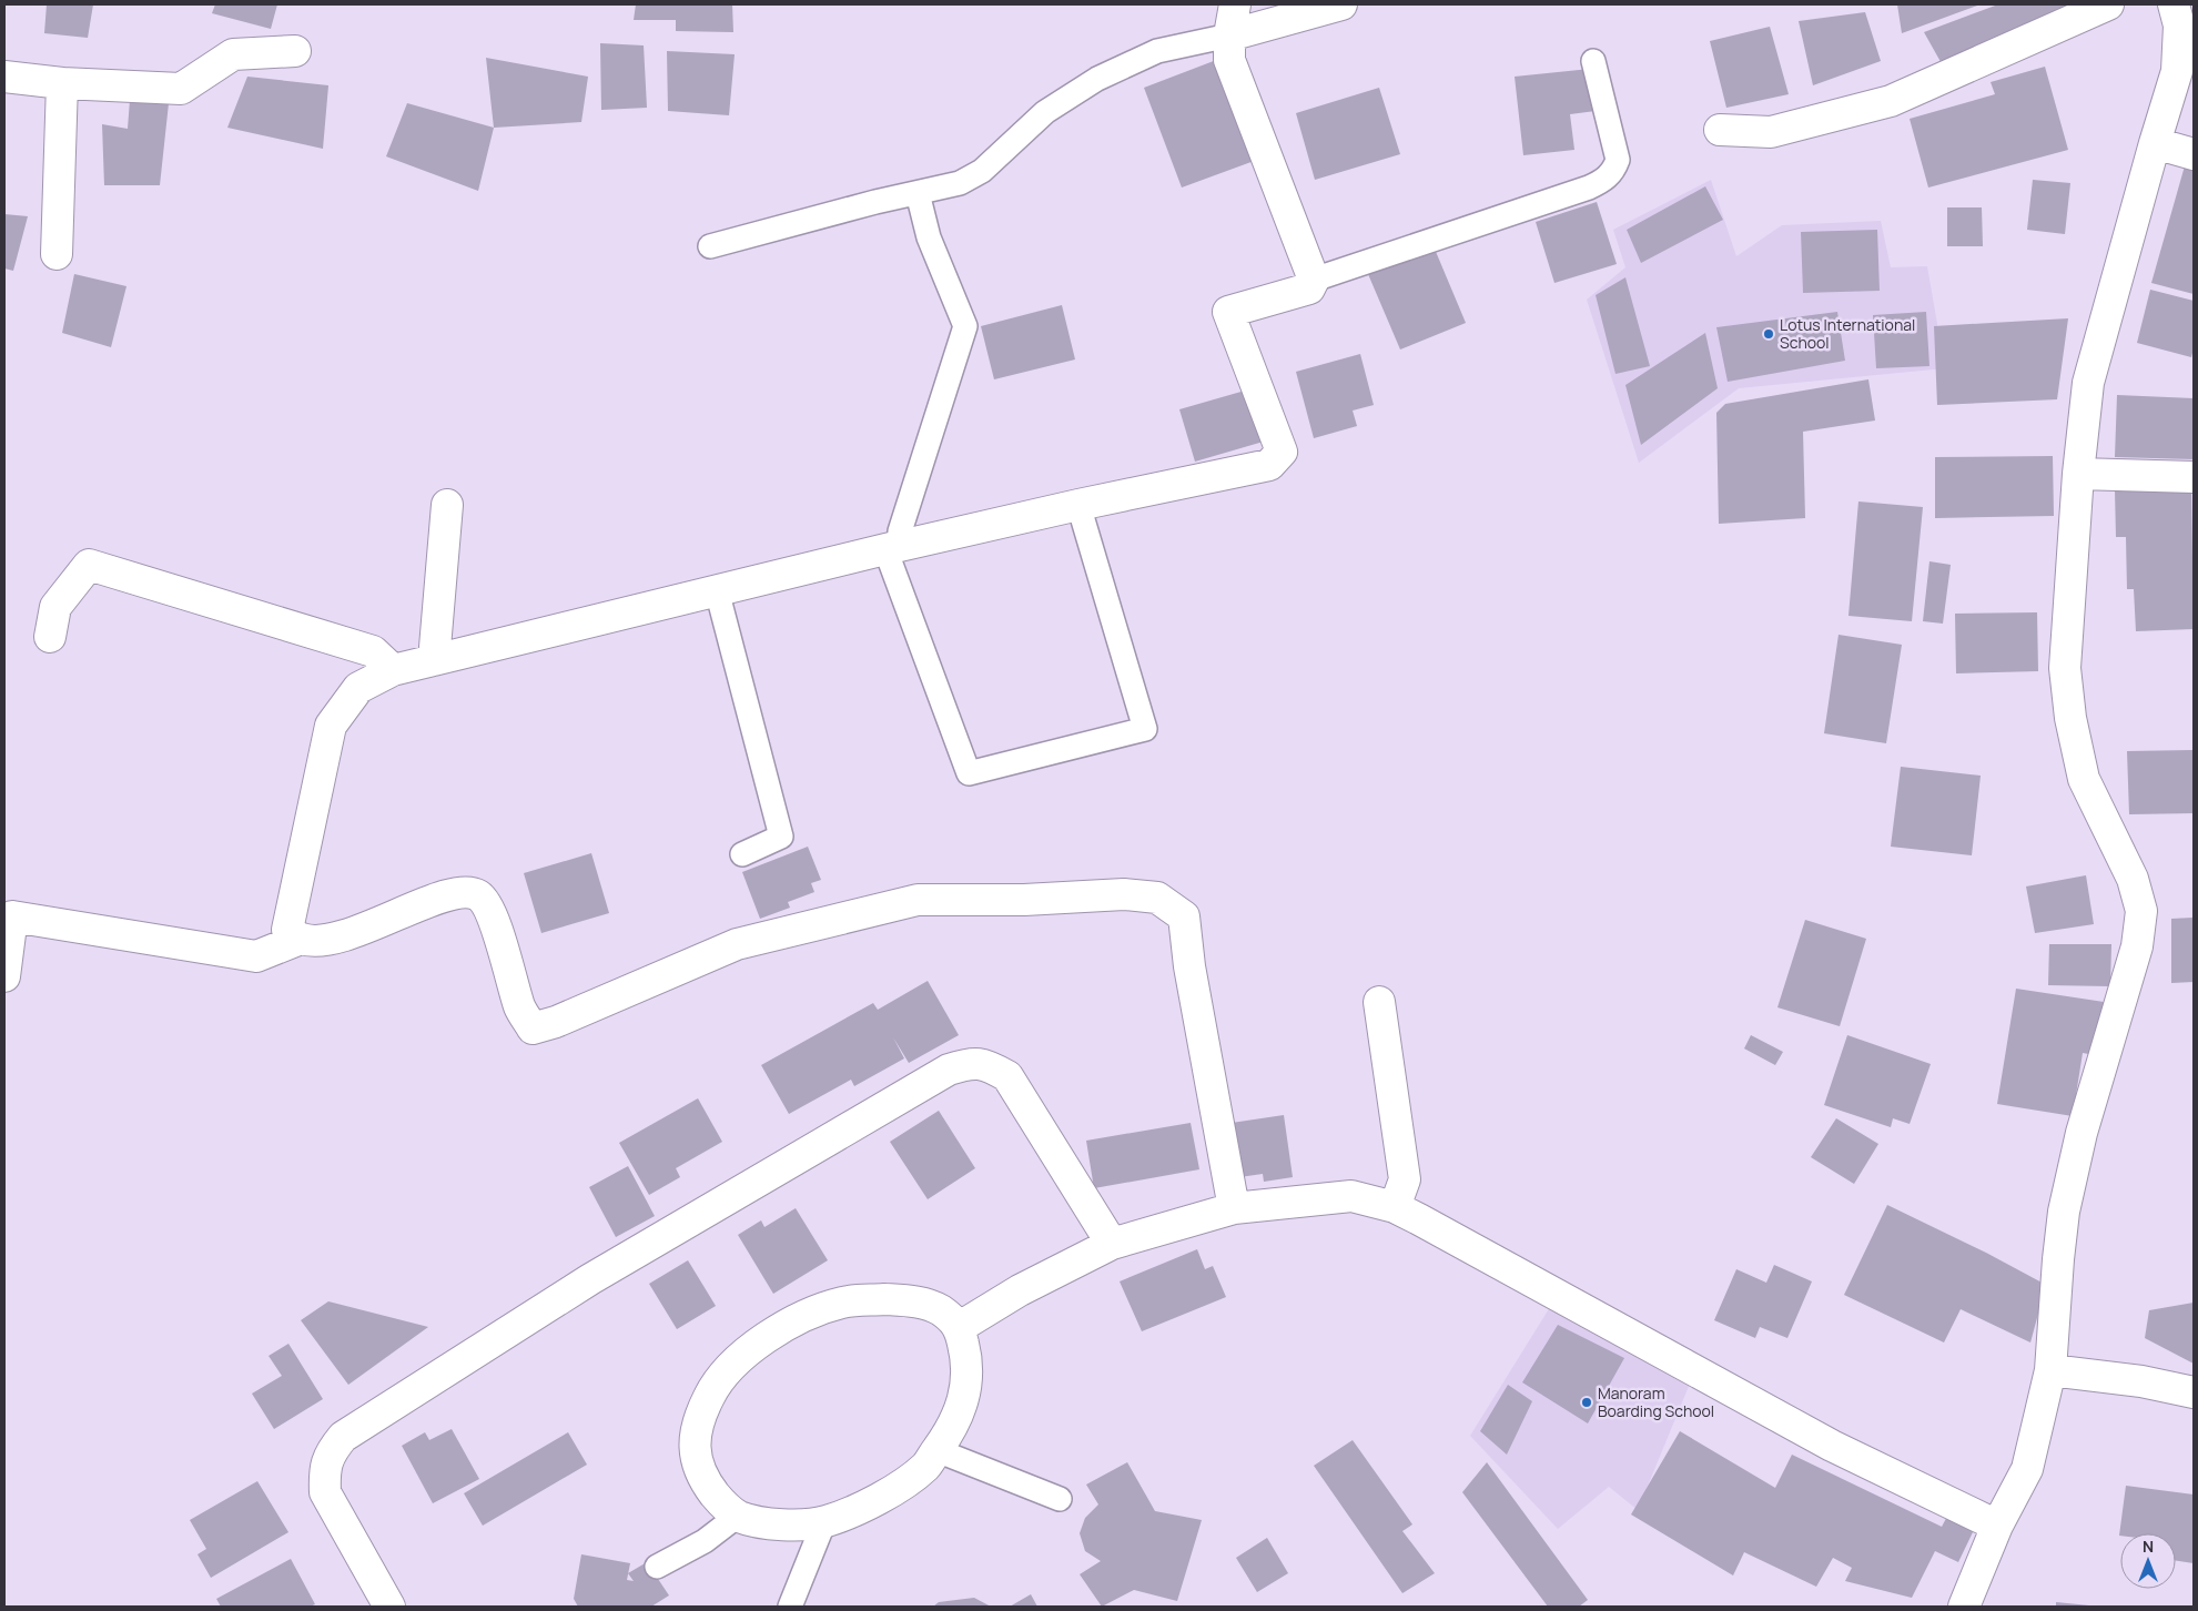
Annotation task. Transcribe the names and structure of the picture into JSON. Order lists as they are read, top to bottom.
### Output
{
  "places": ["Lotus International School", "Manoram Boarding School"],
  "north": "top"
}
